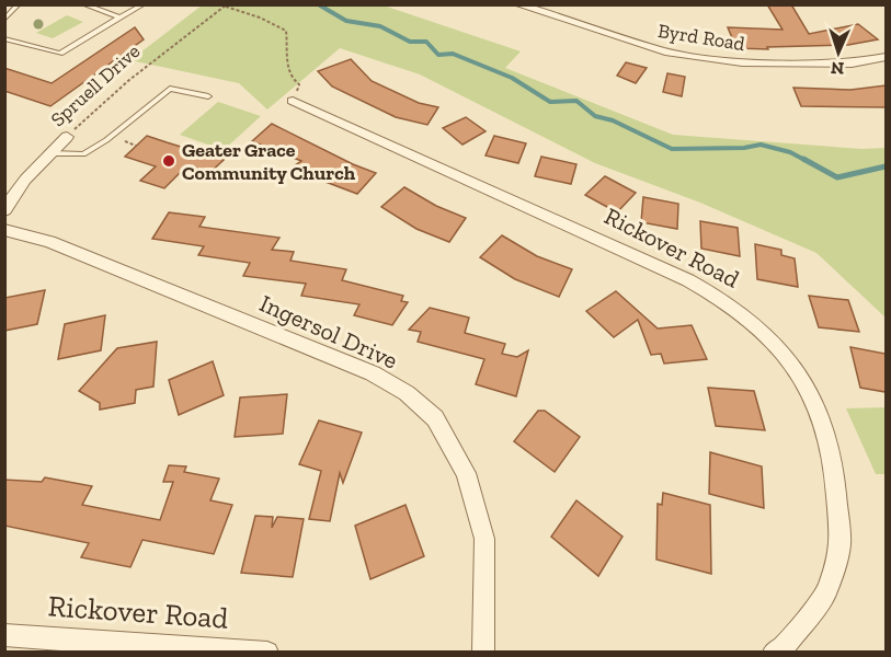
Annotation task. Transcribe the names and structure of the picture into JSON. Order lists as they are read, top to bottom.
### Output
{
  "streets": {
    "street": [
      "Byrd Road",
      "Spruell Drive",
      "Rickover Road",
      "Ingersol Drive"
    ]
  },
  "places": ["Geater Grace Community Church"],
  "north": "bottom"
}
